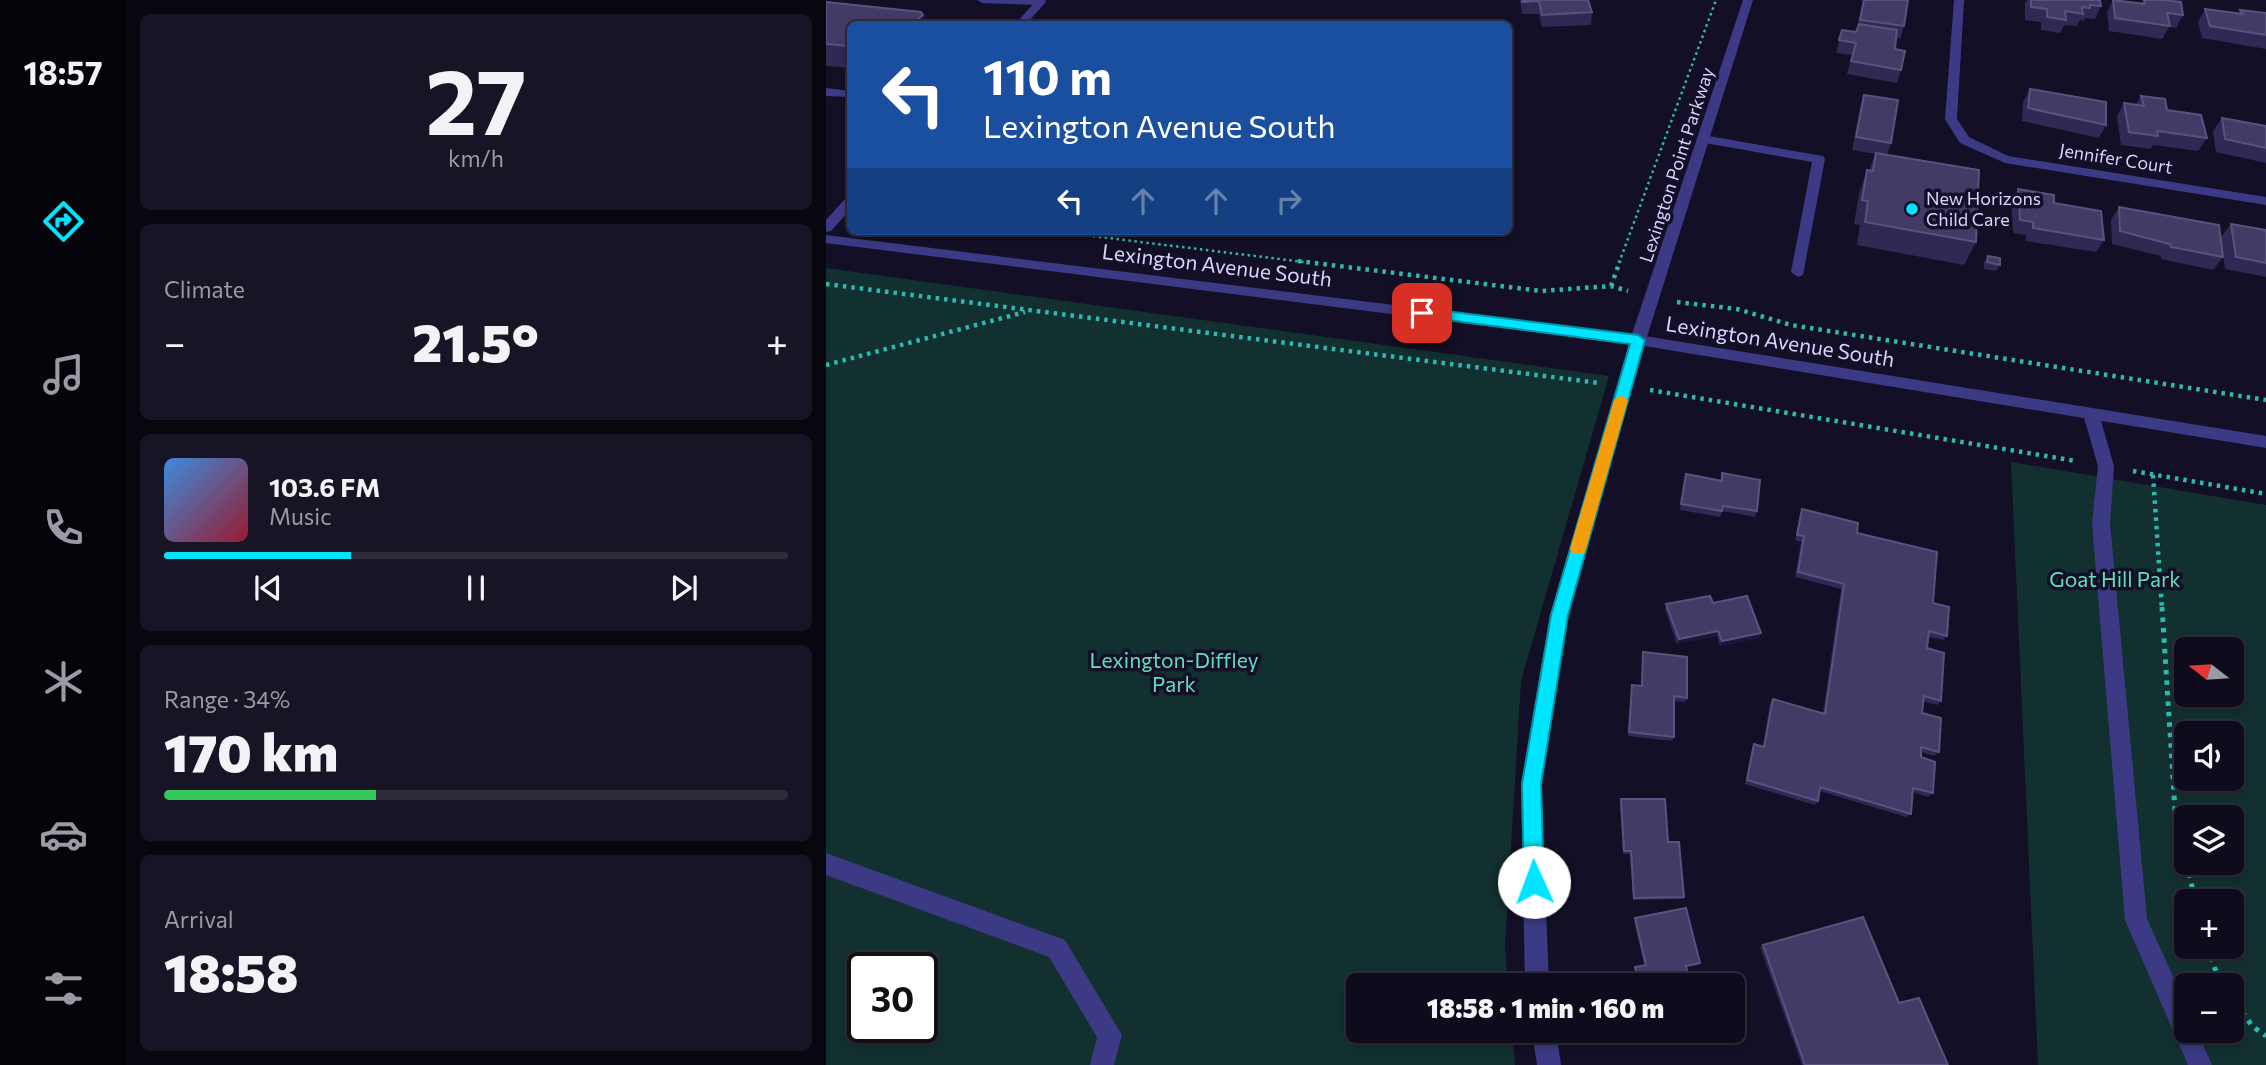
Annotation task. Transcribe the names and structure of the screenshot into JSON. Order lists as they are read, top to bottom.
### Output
{
  "streets": {
    "street": ["Jennifer Court", "Lexington Point Parkway", "Lexington Avenue South"]
  },
  "crossings": [
    ["Lexington Point Parkway", "Lexington Avenue South"]
  ],
  "parks": ["Goat Hill Park", "Lexington-Diffley Park"],
  "places": ["New Horizons Child Care"],
  "north": "left",
  "page": {
    "tabs": "18:57",
    "tile": [
      ["27", "km/h"],
      "Climate",
      ["Range · 34%", "170 km"],
      ["Arrival", "18:58"]
    ],
    "turn": ["110 m", "Lexington Avenue South"],
    "heat": ["−", "21.5°", "+"],
    "song": ["103.6 FM", "Music"],
    "map_buttons": ["+", "−"],
    "limit": "30",
    "trip": "18:58 · 1 min · 160 m"
  }
}
